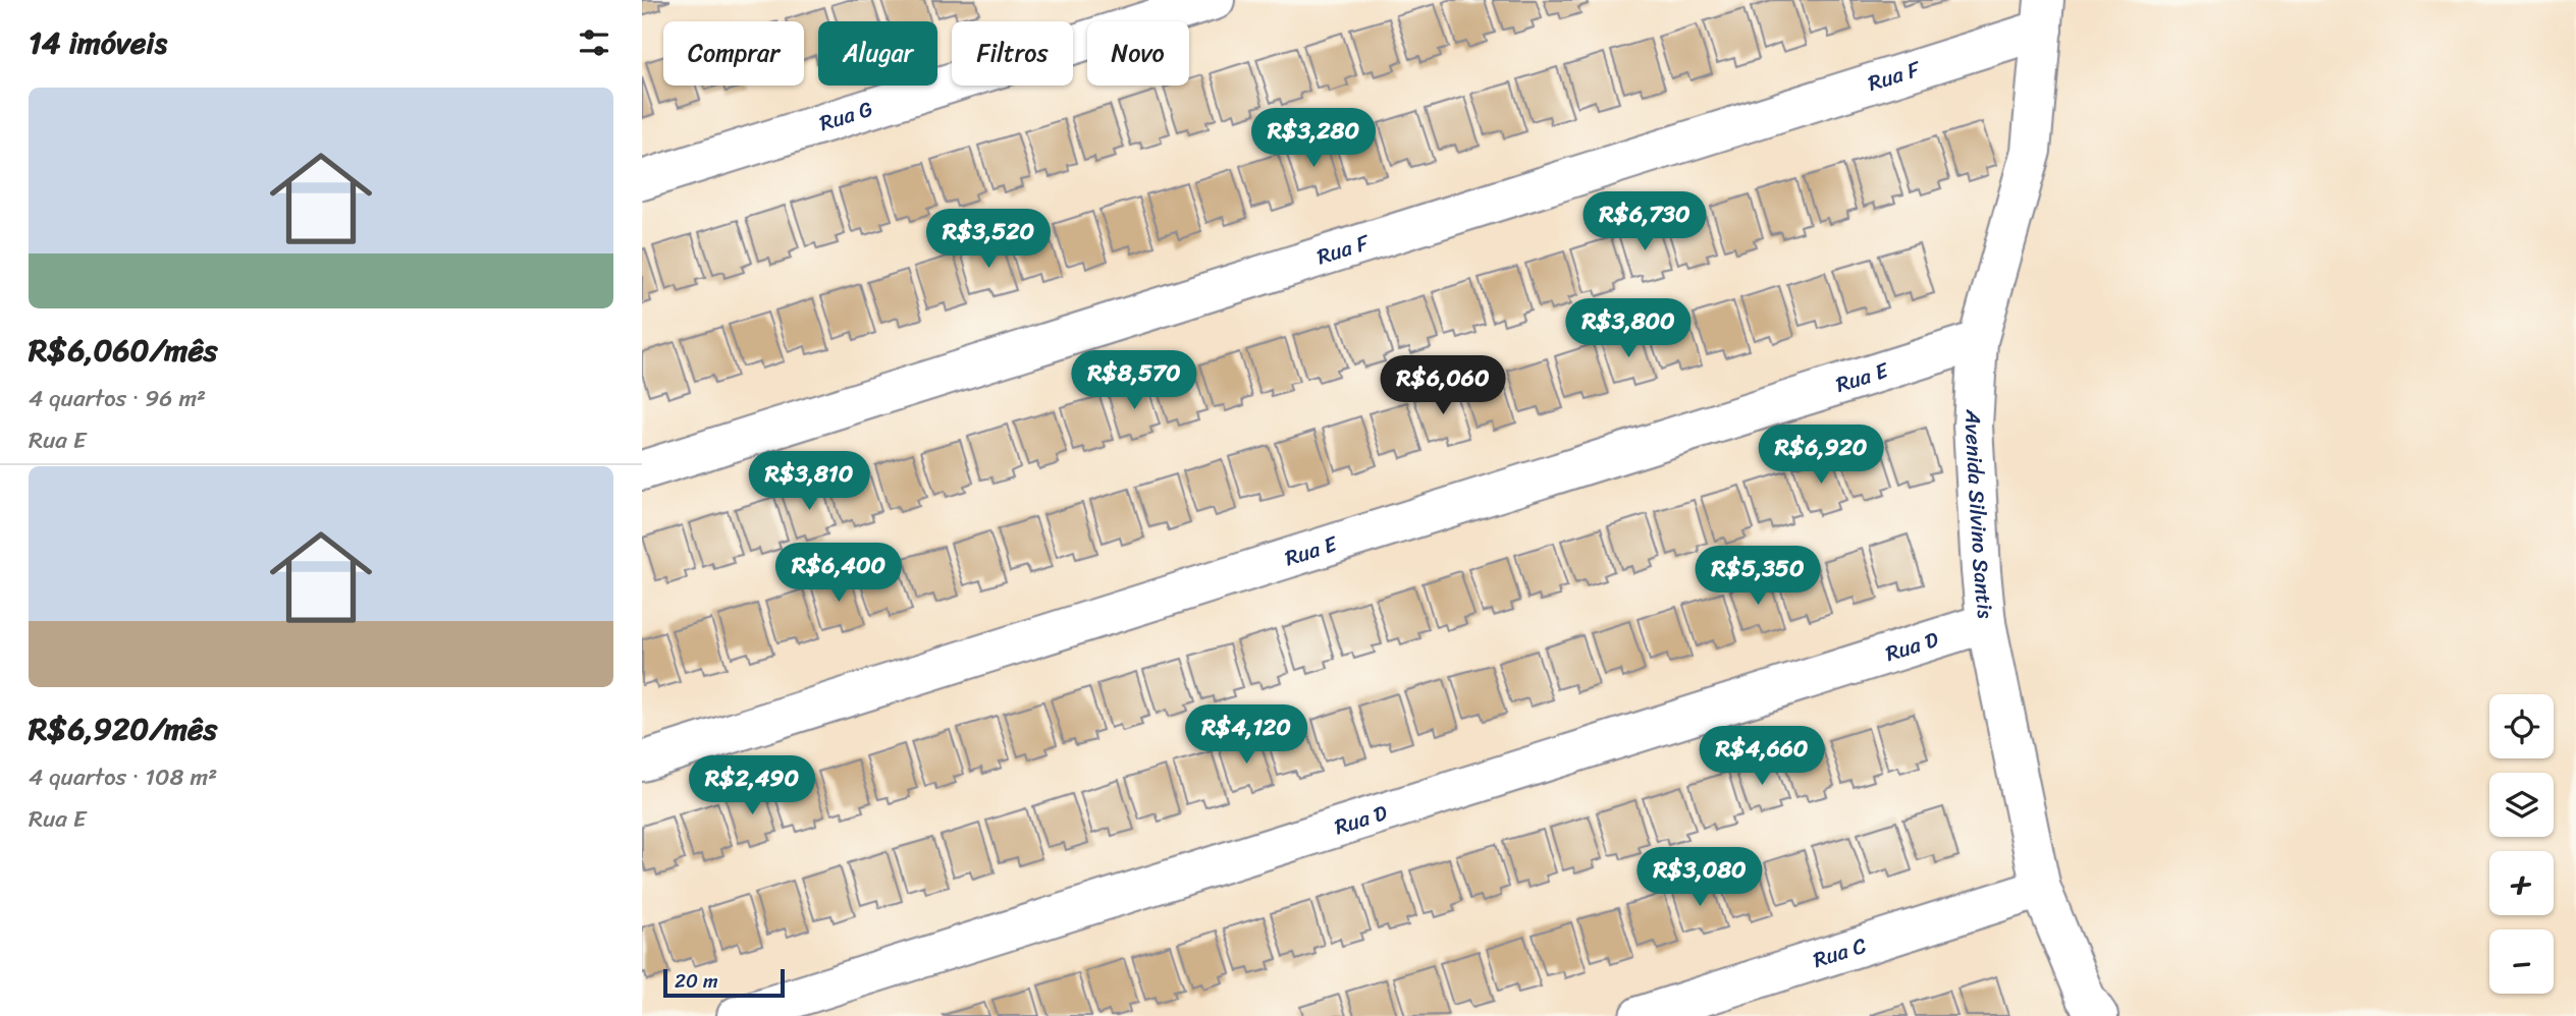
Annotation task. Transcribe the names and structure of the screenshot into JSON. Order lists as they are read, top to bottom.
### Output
{
  "streets": {
    "street": [
      "Rua F",
      "Rua G",
      "Rua E",
      "Avenida Silvino Santis",
      "Rua D",
      "Rua C"
    ]
  },
  "crossings": [
    ["Rua F", "Avenida Silvino Santis"],
    ["Rua E", "Avenida Silvino Santis"],
    ["Avenida Silvino Santis", "Rua D"],
    ["Avenida Silvino Santis", "Rua C"]
  ],
  "scale_bar": "20 m",
  "page": {
    "heading": "14 imóveis",
    "chip": [
      "Comprar",
      "Alugar",
      "Filtros",
      "Novo"
    ],
    "list": [
      {
        "name": "R$6,060/mês",
        "note": "4 quartos · 96 m² · Rua E"
      },
      {
        "name": "R$6,920/mês",
        "note": "4 quartos · 108 m² · Rua E"
      }
    ],
    "price": [
      "R$3,280",
      "R$6,730",
      "R$3,520",
      "R$3,800",
      "R$8,570",
      "R$6,060",
      "R$6,920",
      "R$3,810",
      "R$6,400",
      "R$5,350",
      "R$4,120",
      "R$4,660",
      "R$2,490",
      "R$3,080"
    ],
    "map_buttons": ["+", "−"],
    "scale": "20 m"
  }
}
